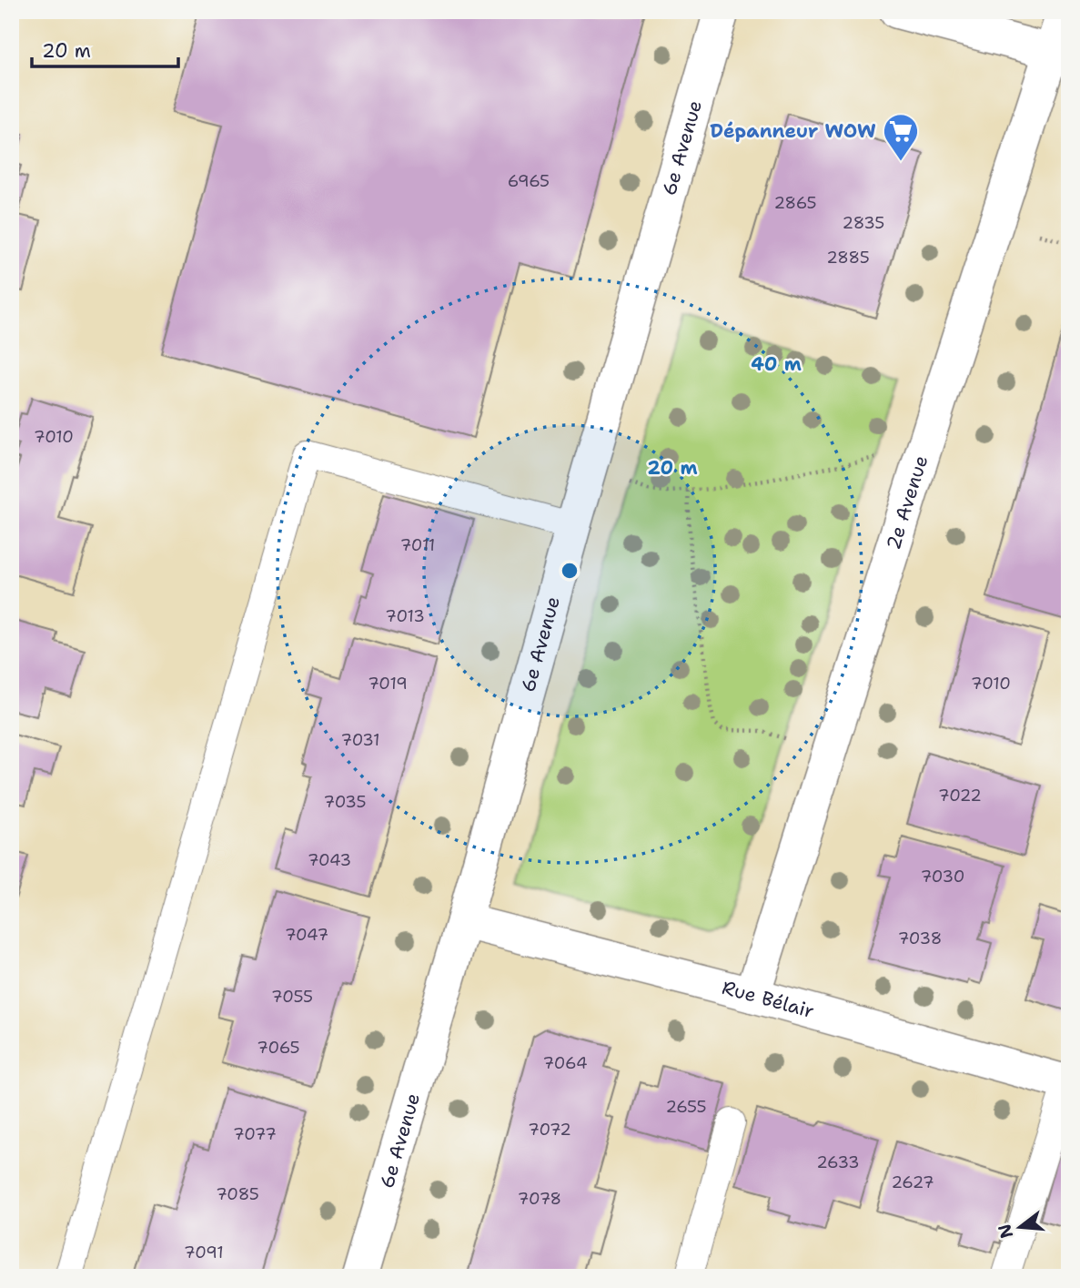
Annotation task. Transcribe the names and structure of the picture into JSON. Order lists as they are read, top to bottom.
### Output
{
  "streets": {
    "street": ["6e Avenue", "2e Avenue", "Rue Bélair"]
  },
  "crossings": [
    ["6e Avenue", "Rue Bélair"],
    ["2e Avenue", "Rue Bélair"]
  ],
  "places": {
    "supermarket": ["Dépanneur WOW"]
  },
  "house_numbers": [
    "6965",
    "2865",
    "2835",
    "2885",
    "7010",
    "7011",
    "7013",
    "7019",
    "7010",
    "7031",
    "7022",
    "7035",
    "7043",
    "7030",
    "7047",
    "7038",
    "7055",
    "7065",
    "7064",
    "2655",
    "7072",
    "7077",
    "2633",
    "2627",
    "7085",
    "7078",
    "7091"
  ],
  "scale_bar": "20 m",
  "north": "left",
  "rings": ["40 m", "20 m"]
}
